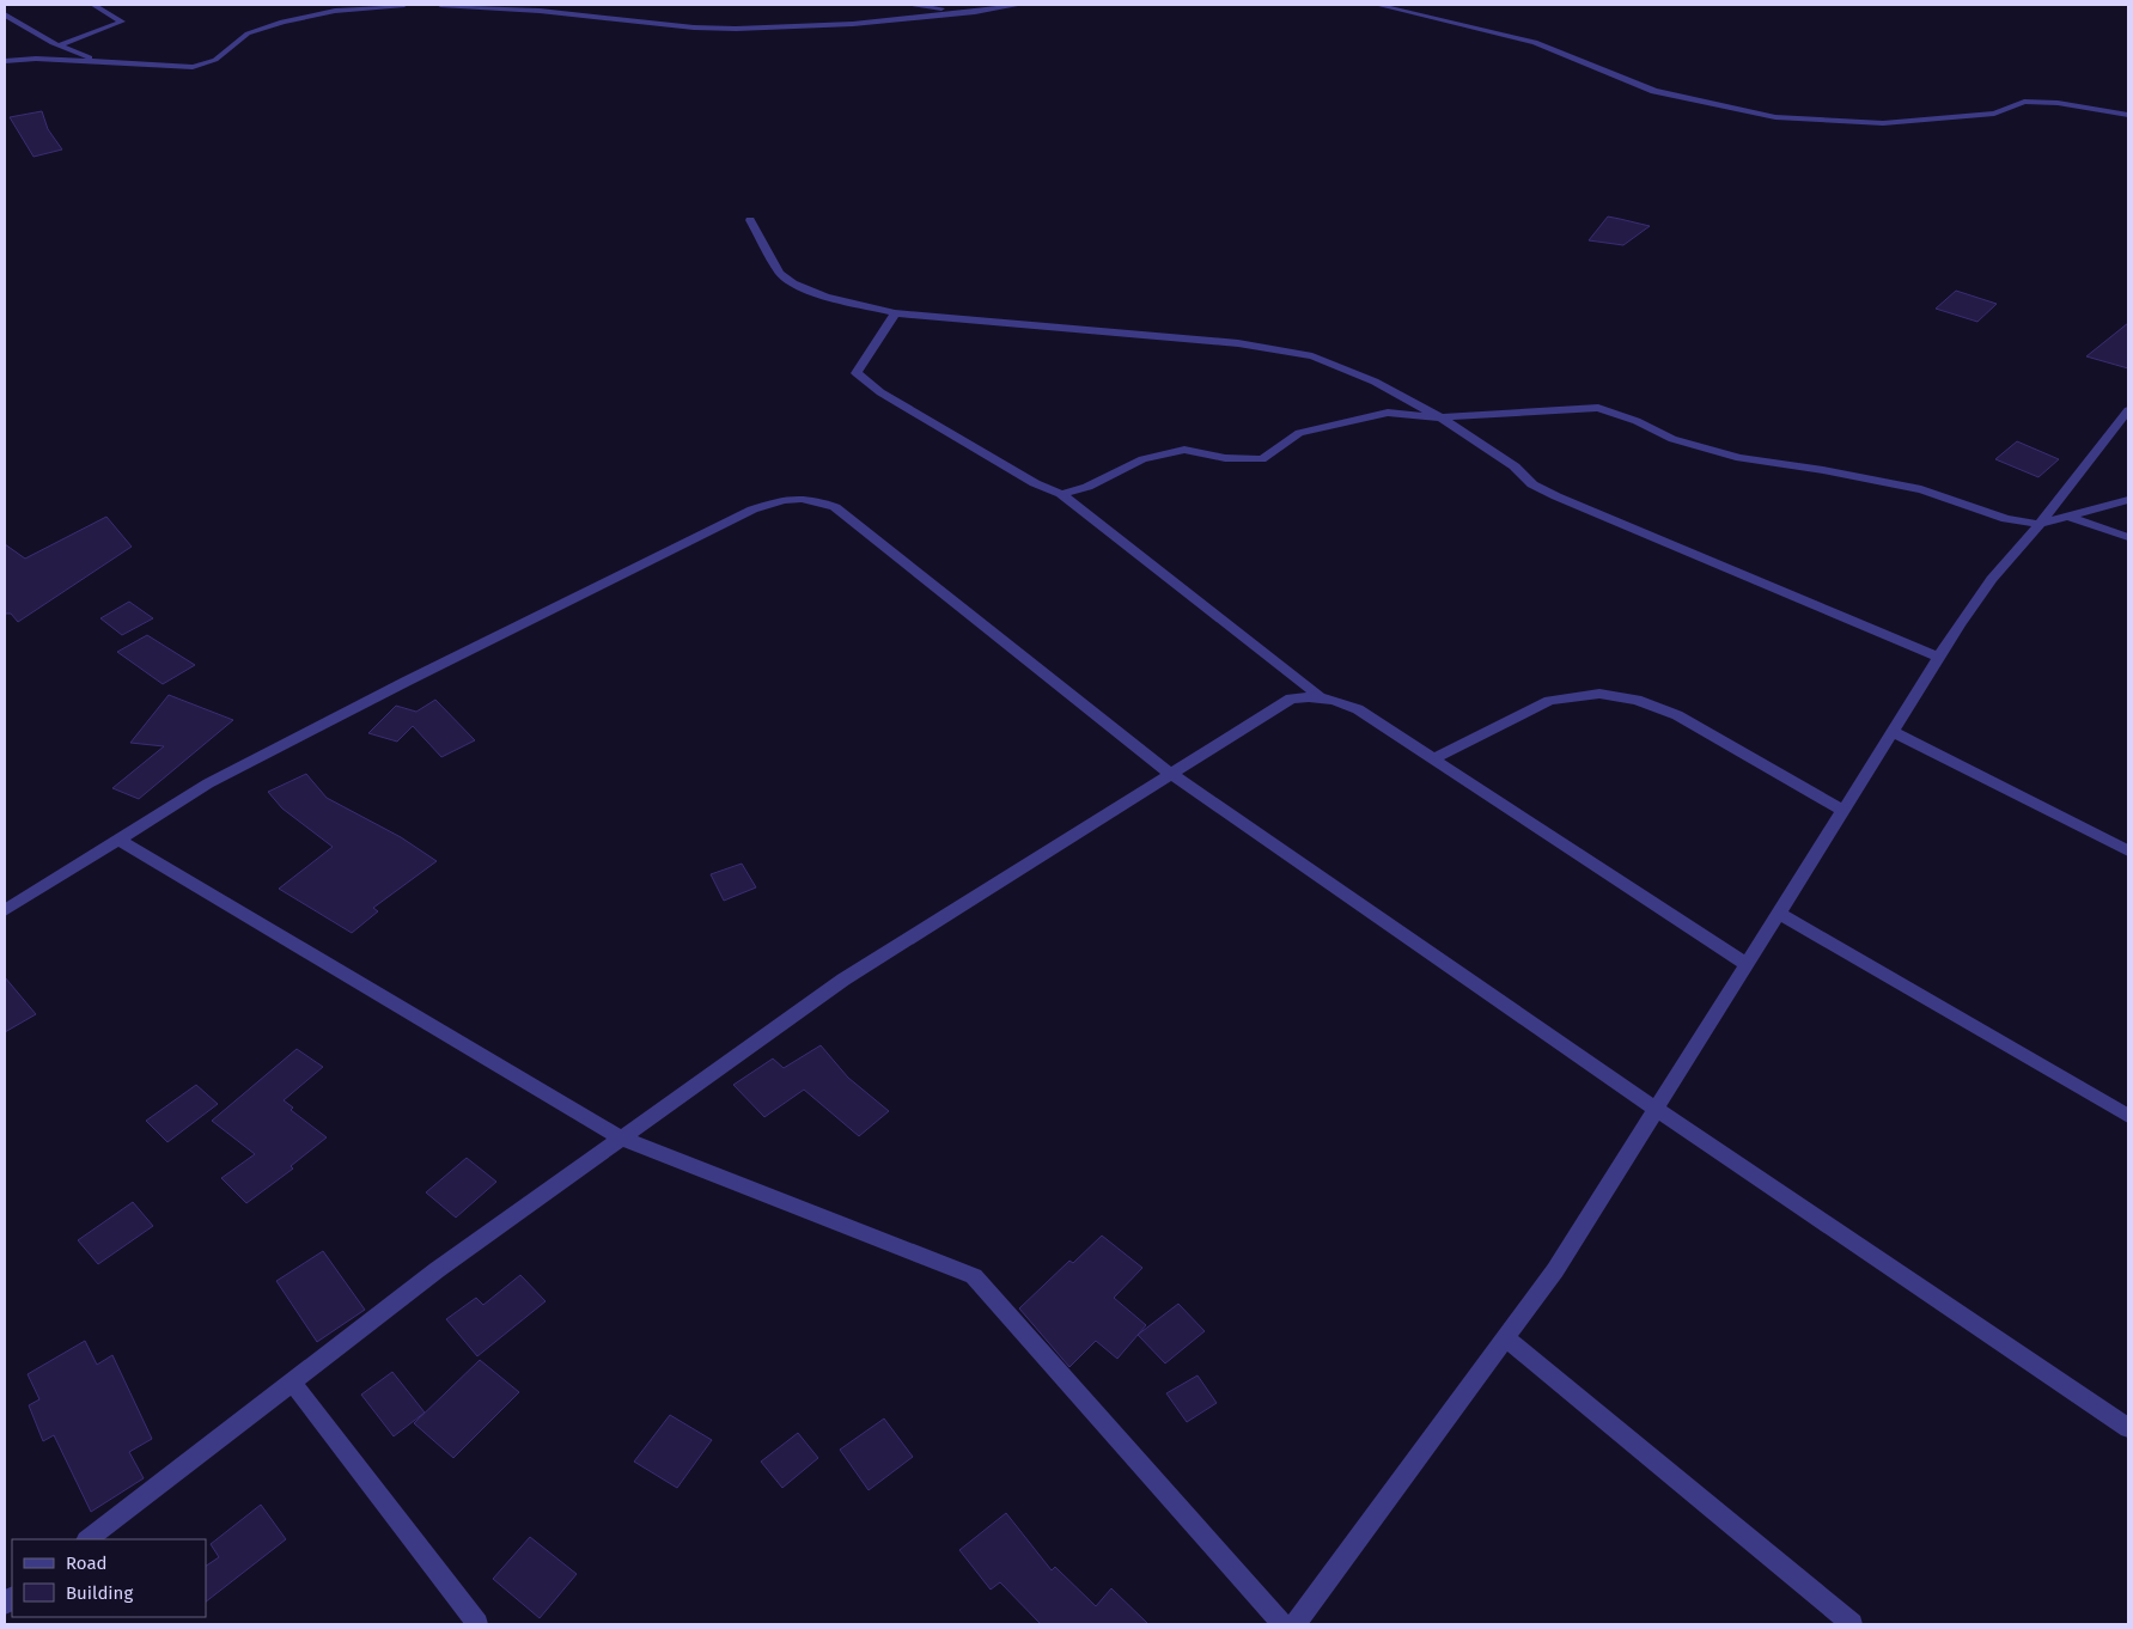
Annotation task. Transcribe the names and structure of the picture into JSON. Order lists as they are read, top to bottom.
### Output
{
  "legend": ["Road", "Building"]
}
